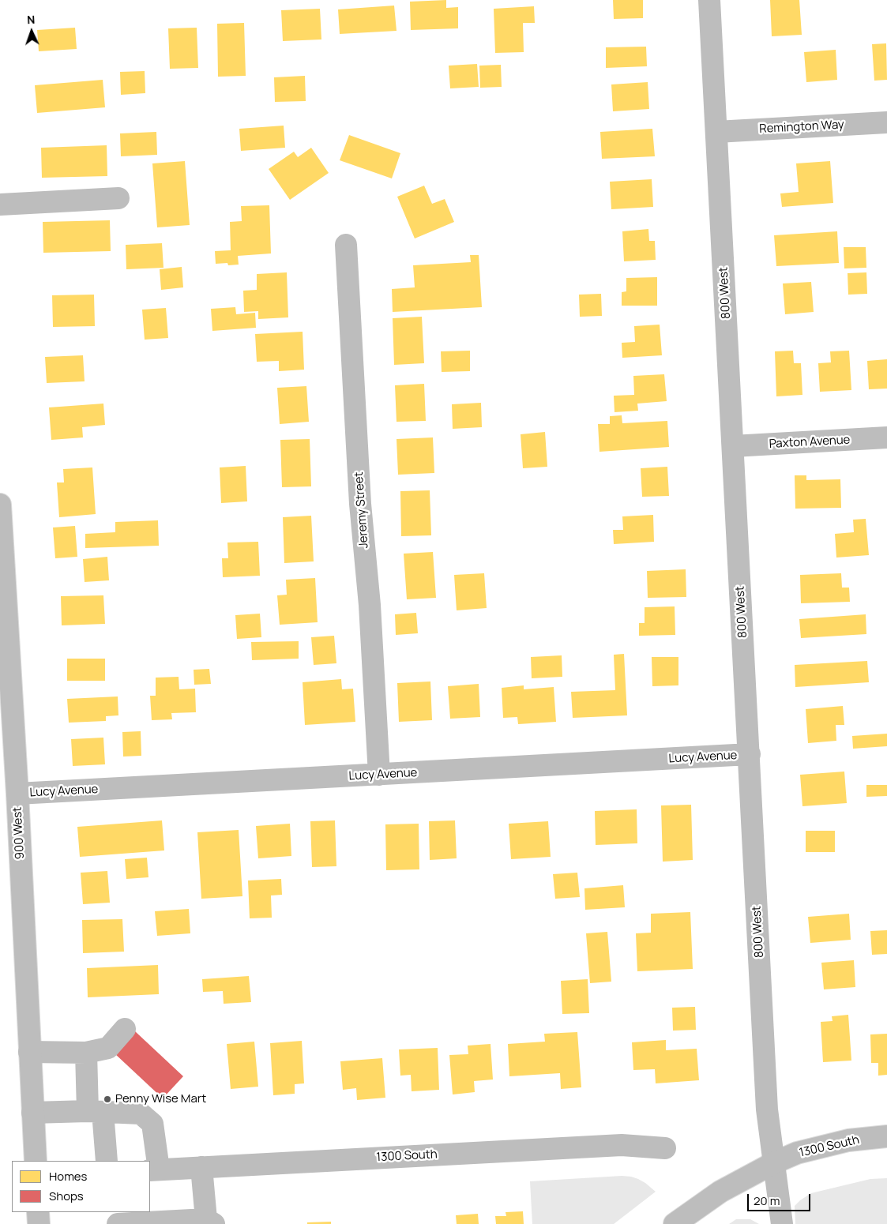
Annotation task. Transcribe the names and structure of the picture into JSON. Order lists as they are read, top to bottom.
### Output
{
  "streets": {
    "street": [
      "Remington Way",
      "800 West",
      "Paxton Avenue",
      "Jeremy Street",
      "Lucy Avenue",
      "900 West",
      "1300 South"
    ]
  },
  "crossings": [
    ["Remington Way", "800 West"],
    ["800 West", "Paxton Avenue"],
    ["800 West", "Lucy Avenue"],
    ["800 West", "1300 South"],
    ["Jeremy Street", "Lucy Avenue"],
    ["Lucy Avenue", "900 West"]
  ],
  "places": ["Penny Wise Mart"],
  "legend": ["Homes", "Shops"],
  "scale_bar": "20 m",
  "north": "top"
}
